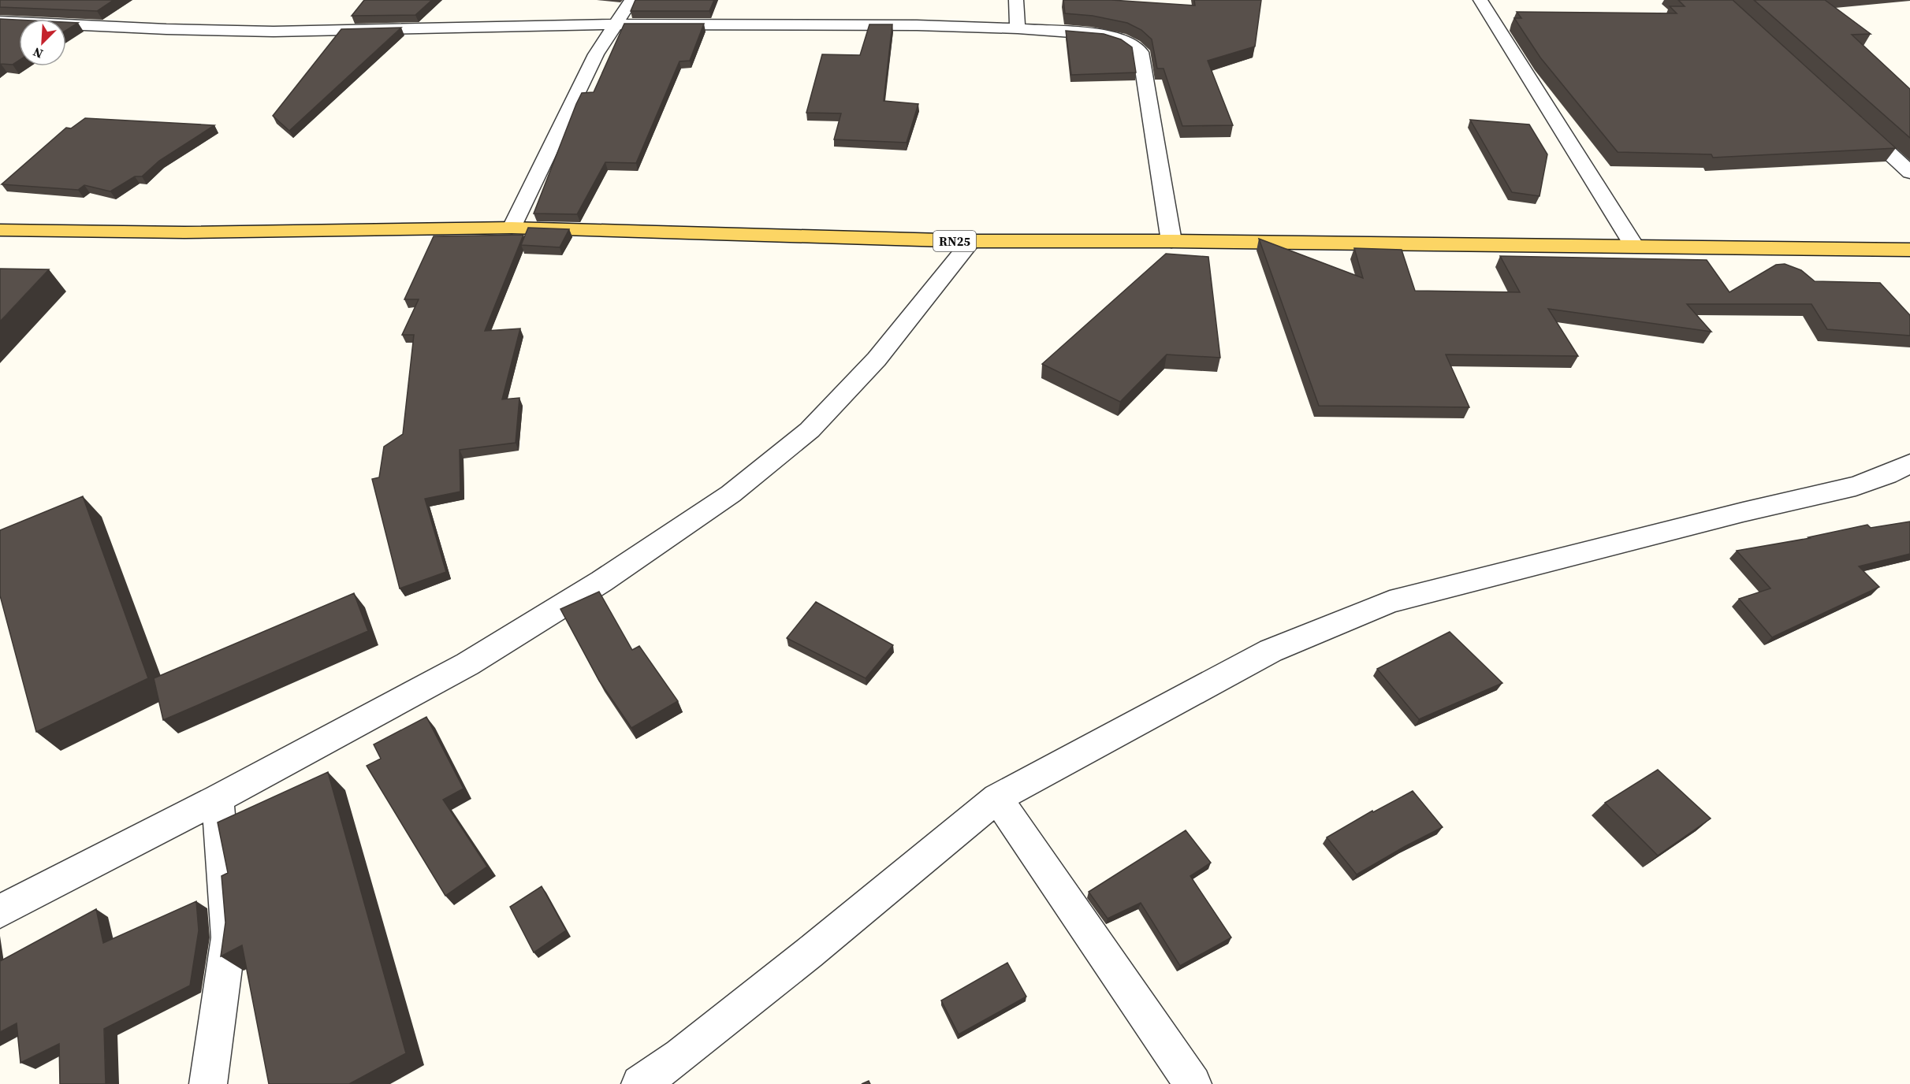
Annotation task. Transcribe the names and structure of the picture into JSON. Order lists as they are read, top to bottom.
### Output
{
  "streets": {
    "main road": ["RN25"]
  },
  "north": "bottom left"
}
